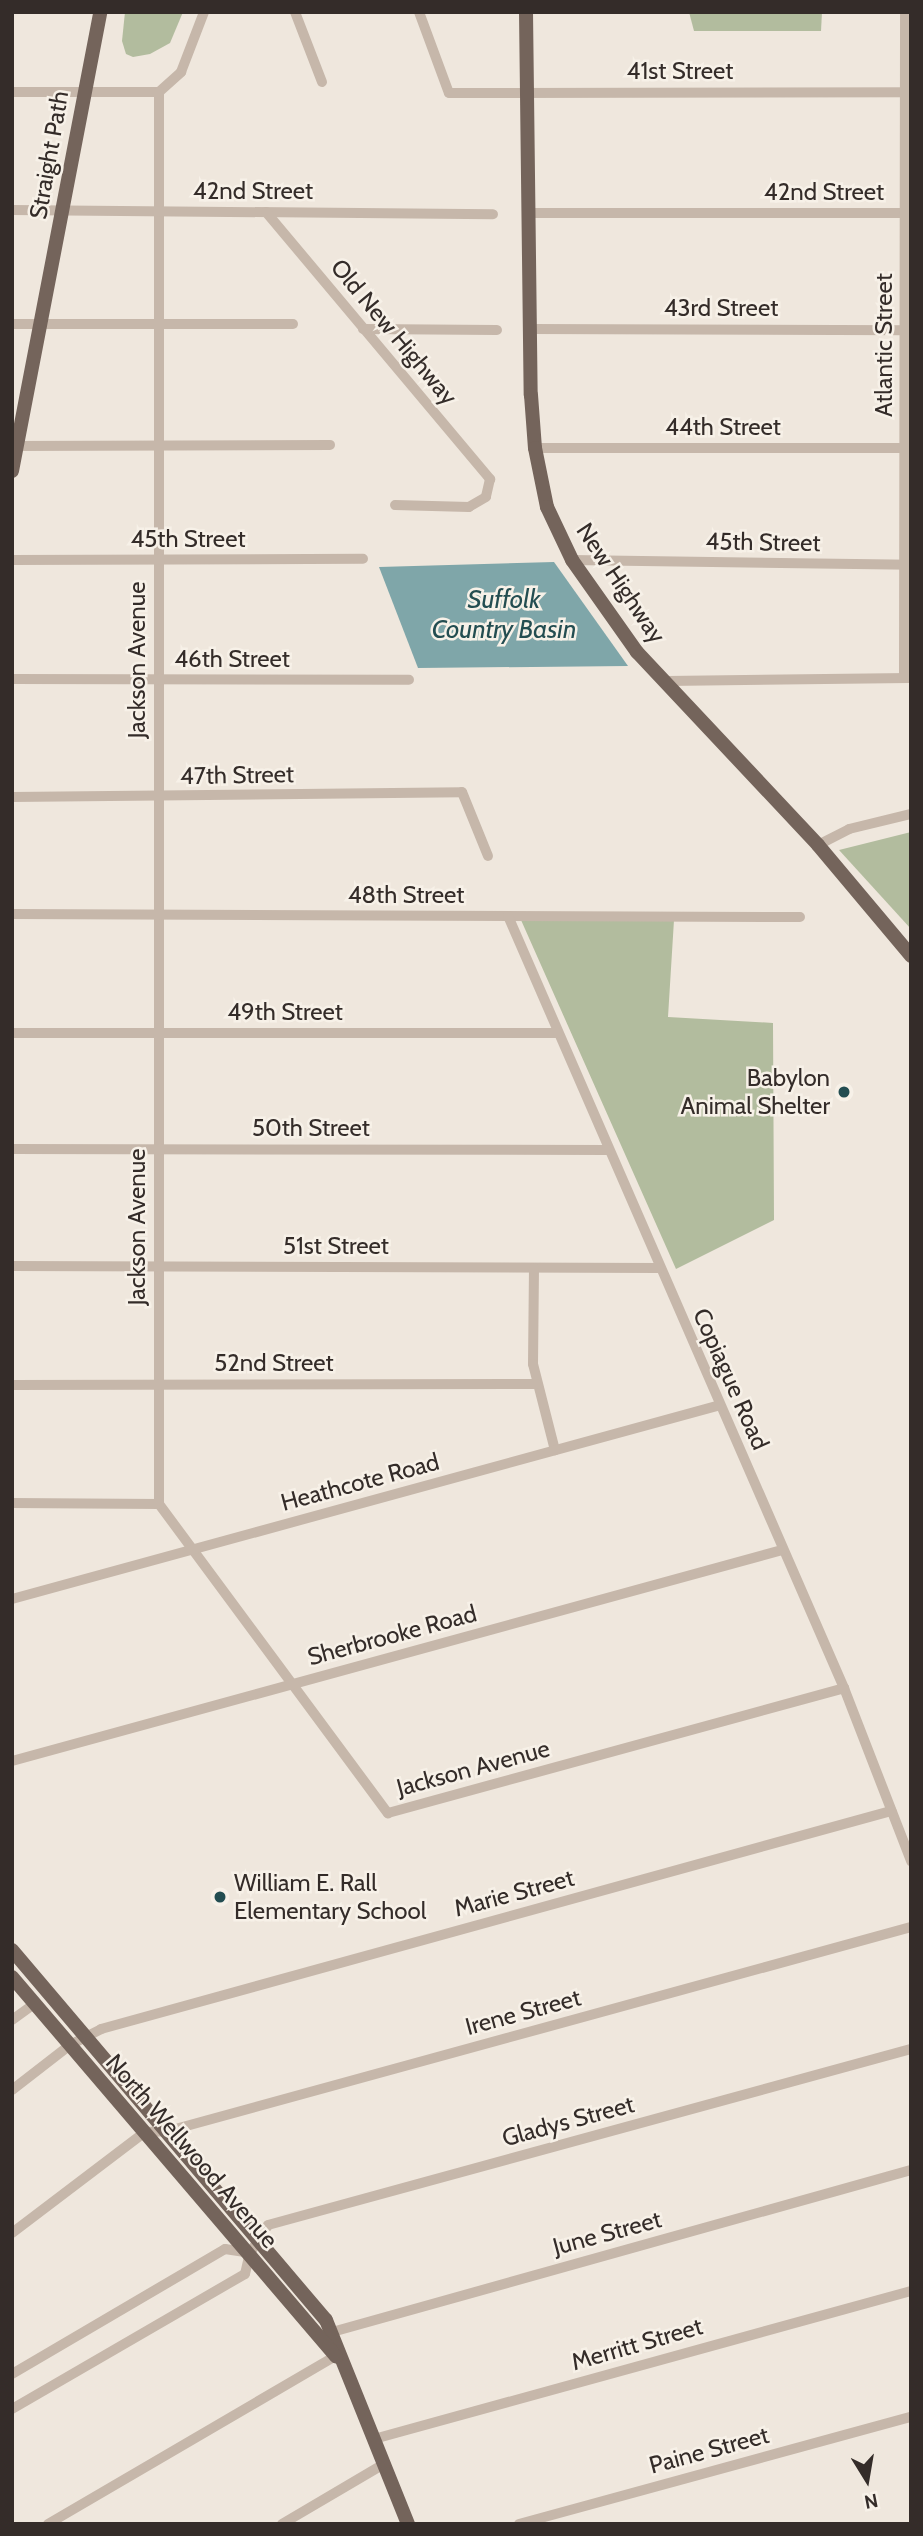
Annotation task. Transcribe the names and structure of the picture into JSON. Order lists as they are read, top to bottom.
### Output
{
  "streets": {
    "main road": ["Straight Path", "New Highway", "North Wellwood Avenue"],
    "street": [
      "41st Street",
      "42nd Street",
      "43rd Street",
      "Old New Highway",
      "Atlantic Street",
      "44th Street",
      "45th Street",
      "46th Street",
      "Jackson Avenue",
      "47th Street",
      "48th Street",
      "49th Street",
      "50th Street",
      "51st Street",
      "52nd Street",
      "Copiague Road",
      "Heathcote Road",
      "Sherbrooke Road",
      "Marie Street",
      "Irene Street",
      "Gladys Street",
      "June Street",
      "Merritt Street",
      "Paine Street"
    ]
  },
  "crossings": [
    ["41st Street", "Atlantic Street"],
    ["41st Street", "New Highway"],
    ["Straight Path", "42nd Street"],
    ["42nd Street", "Old New Highway"],
    ["42nd Street", "Atlantic Street"],
    ["42nd Street", "New Highway"],
    ["42nd Street", "Jackson Avenue"],
    ["43rd Street", "Atlantic Street"],
    ["43rd Street", "New Highway"],
    ["Atlantic Street", "44th Street"],
    ["Atlantic Street", "45th Street"],
    ["44th Street", "New Highway"],
    ["45th Street", "New Highway"],
    ["45th Street", "Jackson Avenue"],
    ["46th Street", "Jackson Avenue"],
    ["Jackson Avenue", "47th Street"],
    ["Jackson Avenue", "48th Street"],
    ["Jackson Avenue", "49th Street"],
    ["Jackson Avenue", "50th Street"],
    ["Jackson Avenue", "51st Street"],
    ["Jackson Avenue", "52nd Street"],
    ["Jackson Avenue", "Copiague Road"],
    ["Jackson Avenue", "Heathcote Road"],
    ["Jackson Avenue", "Sherbrooke Road"],
    ["48th Street", "Copiague Road"],
    ["49th Street", "Copiague Road"],
    ["50th Street", "Copiague Road"],
    ["51st Street", "Copiague Road"],
    ["Copiague Road", "Heathcote Road"],
    ["Copiague Road", "Sherbrooke Road"],
    ["Copiague Road", "Marie Street"],
    ["Marie Street", "North Wellwood Avenue"],
    ["Irene Street", "North Wellwood Avenue"],
    ["Gladys Street", "North Wellwood Avenue"],
    ["North Wellwood Avenue", "June Street"],
    ["North Wellwood Avenue", "Merritt Street"]
  ],
  "water": ["Suffolk Country Basin"],
  "places": ["Babylon Animal Shelter", "William E. Rall Elementary School"],
  "north": "bottom"
}
